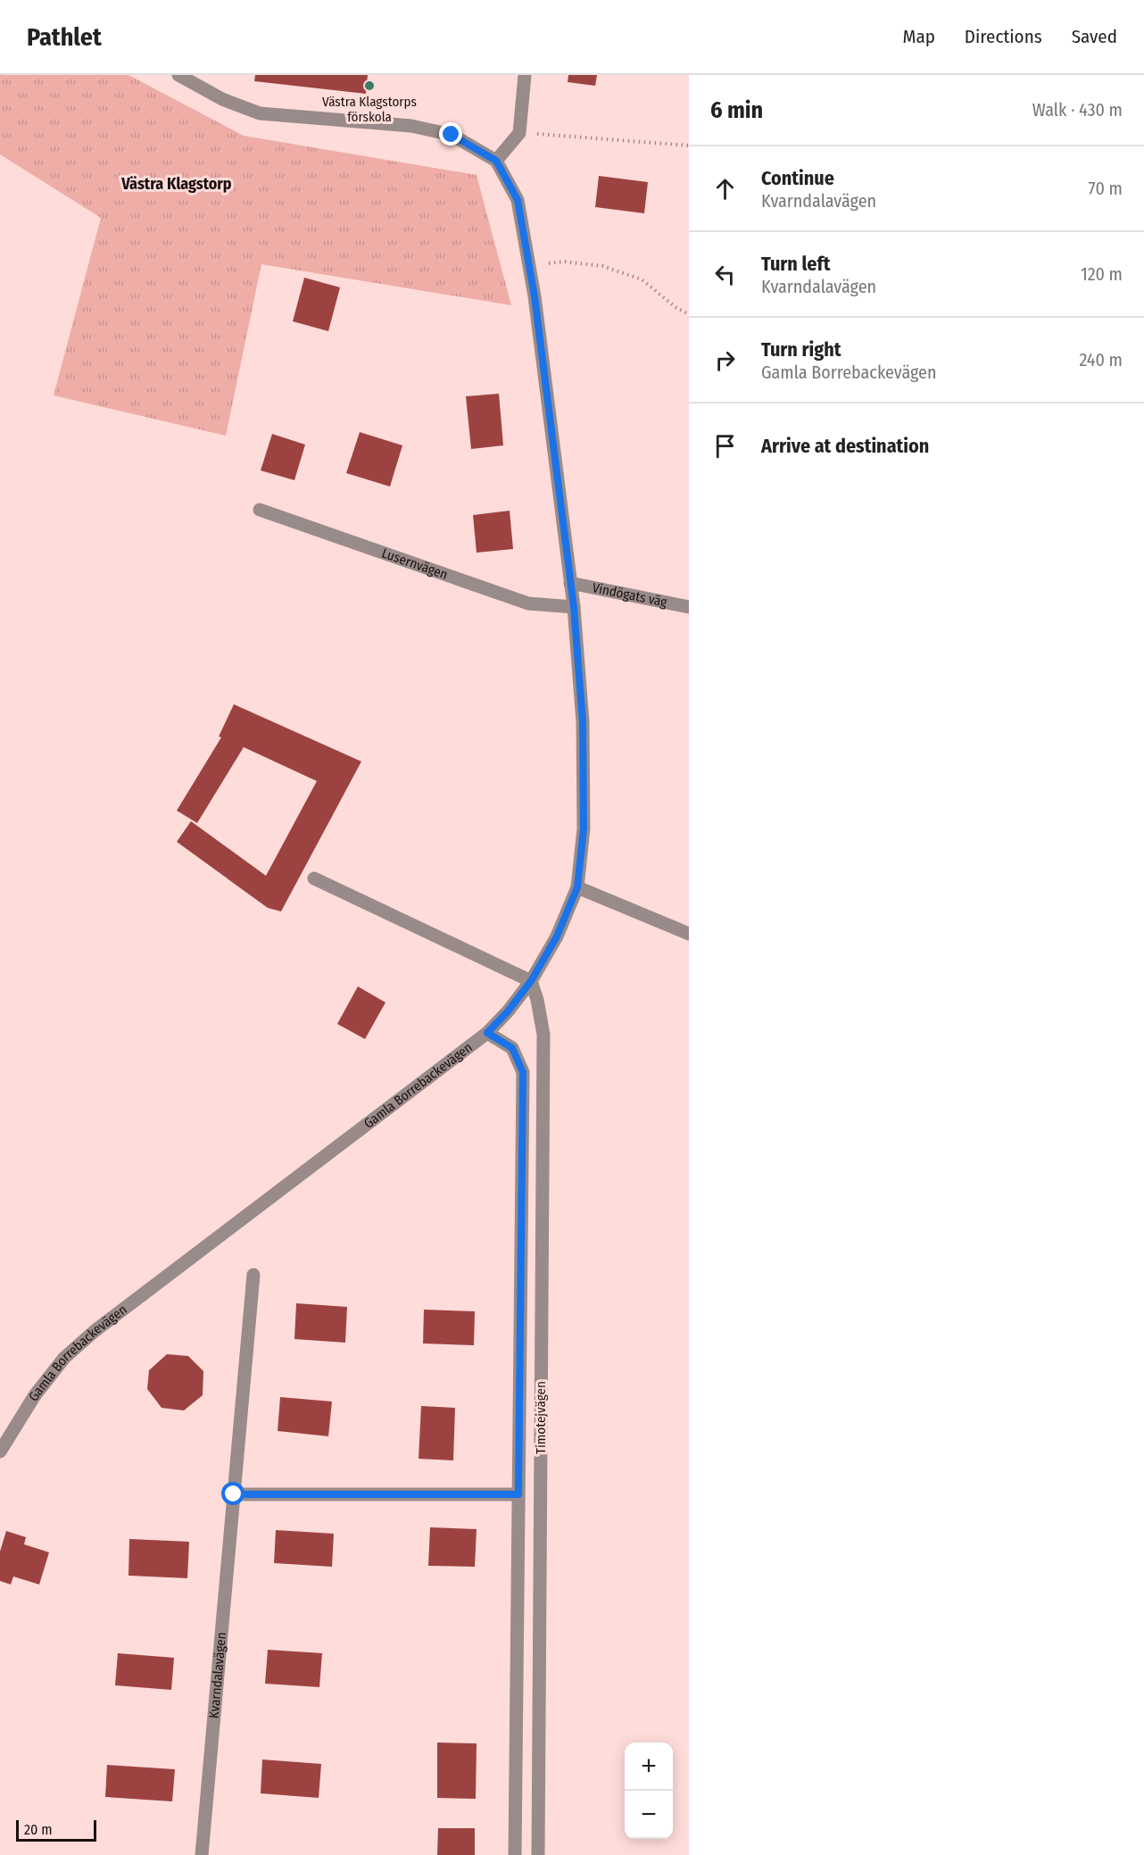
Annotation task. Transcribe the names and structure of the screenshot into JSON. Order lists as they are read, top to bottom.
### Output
{
  "streets": {
    "street": [
      "Lusernvägen",
      "Vindögats väg",
      "Gamla Borrebackevägen",
      "Timotejvägen",
      "Kvarndalavägen"
    ]
  },
  "crossings": [
    ["Lusernvägen", "Gamla Borrebackevägen"],
    ["Vindögats väg", "Gamla Borrebackevägen"],
    ["Gamla Borrebackevägen", "Timotejvägen"]
  ],
  "districts": ["Västra Klagstorp"],
  "places": ["Västra Klagstorps förskola"],
  "scale_bar": "20 m",
  "page": {
    "header": "Pathlet",
    "nav": ["Map", "Directions", "Saved"],
    "heading": ["6 min", "Walk · 430 m"],
    "list": [
      ["Continue", "Kvarndalavägen", "70 m"],
      ["Turn left", "Kvarndalavägen", "120 m"],
      ["Turn right", "Gamla Borrebackevägen", "240 m"],
      "Arrive at destination"
    ],
    "map_buttons": ["+", "−"],
    "scale": "20 m"
  }
}
